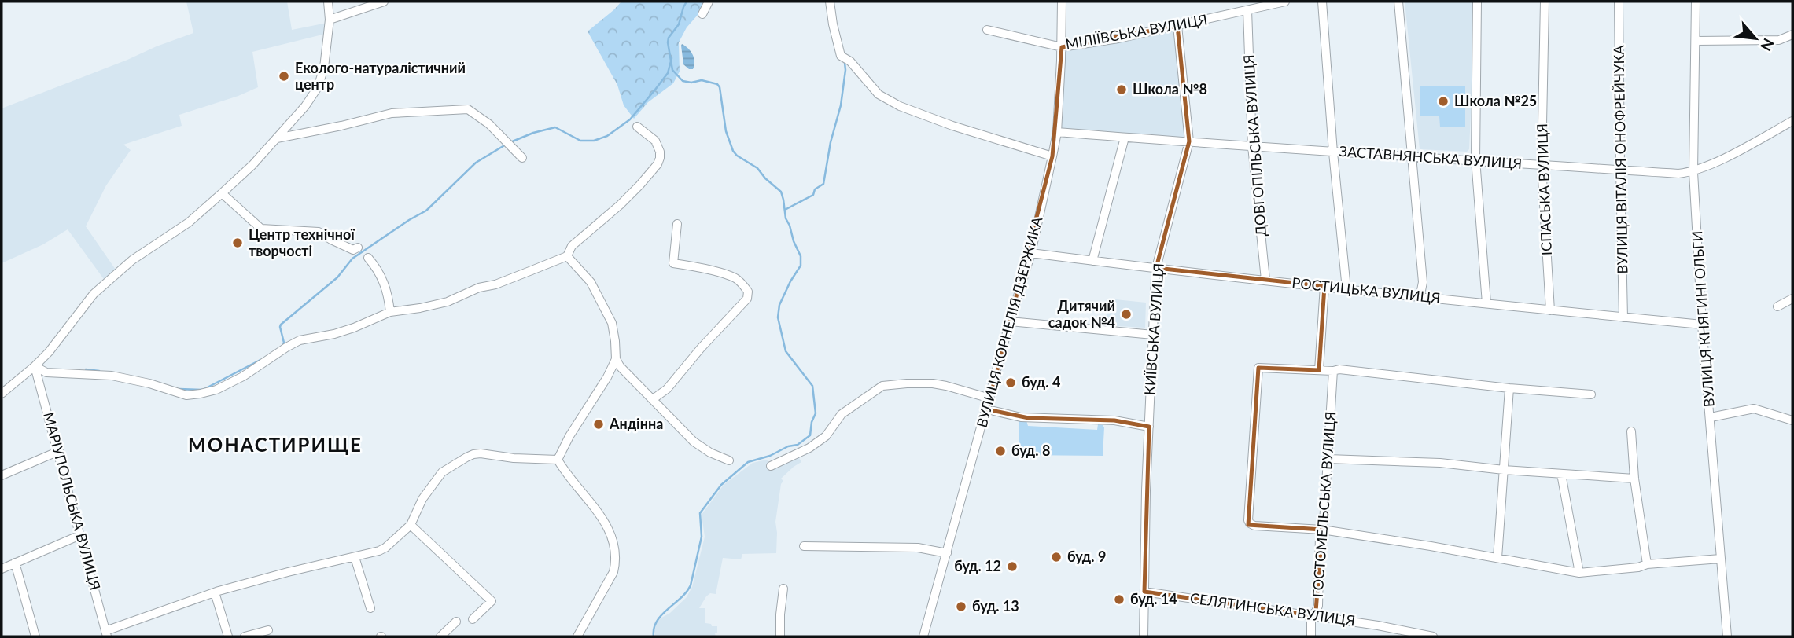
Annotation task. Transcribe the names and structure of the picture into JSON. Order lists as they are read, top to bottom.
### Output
{
  "streets": {
    "street": [
      "МІЛІЇВСЬКА ВУЛИЦЯ",
      "ДОВГОПІЛЬСЬКА ВУЛИЦЯ",
      "ЗАСТАВНЯНСЬКА ВУЛИЦЯ",
      "ВУЛИЦЯ ВІТАЛІЯ ОНОФРЕЙЧУКА",
      "ІСПАСЬКА ВУЛИЦЯ",
      "РОСТИЦЬКА ВУЛИЦЯ",
      "ВУЛИЦЯ КНЯГИНІ ОЛЬГИ",
      "ВУЛИЦЯ КОРНЕЛІЯ ДЗЕРЖИКА",
      "КИЇВСЬКА ВУЛИЦЯ",
      "МАРІУПОЛЬСЬКА ВУЛИЦЯ",
      "ГОСТОМЕЛЬСЬКА ВУЛИЦЯ",
      "СЕЛЯТИНСЬКА ВУЛИЦЯ"
    ]
  },
  "crossings": [
    ["МІЛІЇВСЬКА ВУЛИЦЯ", "ДОВГОПІЛЬСЬКА ВУЛИЦЯ"],
    ["МІЛІЇВСЬКА ВУЛИЦЯ", "ВУЛИЦЯ КОРНЕЛІЯ ДЗЕРЖИКА"],
    ["МІЛІЇВСЬКА ВУЛИЦЯ", "КИЇВСЬКА ВУЛИЦЯ"],
    ["ДОВГОПІЛЬСЬКА ВУЛИЦЯ", "ЗАСТАВНЯНСЬКА ВУЛИЦЯ"],
    ["ДОВГОПІЛЬСЬКА ВУЛИЦЯ", "РОСТИЦЬКА ВУЛИЦЯ"],
    ["ЗАСТАВНЯНСЬКА ВУЛИЦЯ", "ВУЛИЦЯ ВІТАЛІЯ ОНОФРЕЙЧУКА"],
    ["ЗАСТАВНЯНСЬКА ВУЛИЦЯ", "ІСПАСЬКА ВУЛИЦЯ"],
    ["ЗАСТАВНЯНСЬКА ВУЛИЦЯ", "ВУЛИЦЯ КНЯГИНІ ОЛЬГИ"],
    ["ЗАСТАВНЯНСЬКА ВУЛИЦЯ", "ВУЛИЦЯ КОРНЕЛІЯ ДЗЕРЖИКА"],
    ["ЗАСТАВНЯНСЬКА ВУЛИЦЯ", "КИЇВСЬКА ВУЛИЦЯ"],
    ["ВУЛИЦЯ ВІТАЛІЯ ОНОФРЕЙЧУКА", "РОСТИЦЬКА ВУЛИЦЯ"],
    ["ІСПАСЬКА ВУЛИЦЯ", "РОСТИЦЬКА ВУЛИЦЯ"],
    ["РОСТИЦЬКА ВУЛИЦЯ", "ВУЛИЦЯ КНЯГИНІ ОЛЬГИ"],
    ["РОСТИЦЬКА ВУЛИЦЯ", "ВУЛИЦЯ КОРНЕЛІЯ ДЗЕРЖИКА"],
    ["РОСТИЦЬКА ВУЛИЦЯ", "КИЇВСЬКА ВУЛИЦЯ"],
    ["КИЇВСЬКА ВУЛИЦЯ", "СЕЛЯТИНСЬКА ВУЛИЦЯ"],
    ["ГОСТОМЕЛЬСЬКА ВУЛИЦЯ", "СЕЛЯТИНСЬКА ВУЛИЦЯ"]
  ],
  "districts": ["МОНАСТИРИЩЕ"],
  "places": [
    "Еколого-натуралістичний центр",
    "Школа №8",
    "Школа №25",
    "Центр технічної творчості",
    "Дитячий садок №4",
    "буд. 4",
    "Андінна",
    "буд. 8",
    "буд. 9",
    "буд. 12",
    "буд. 14",
    "буд. 13"
  ],
  "north": "bottom right"
}
